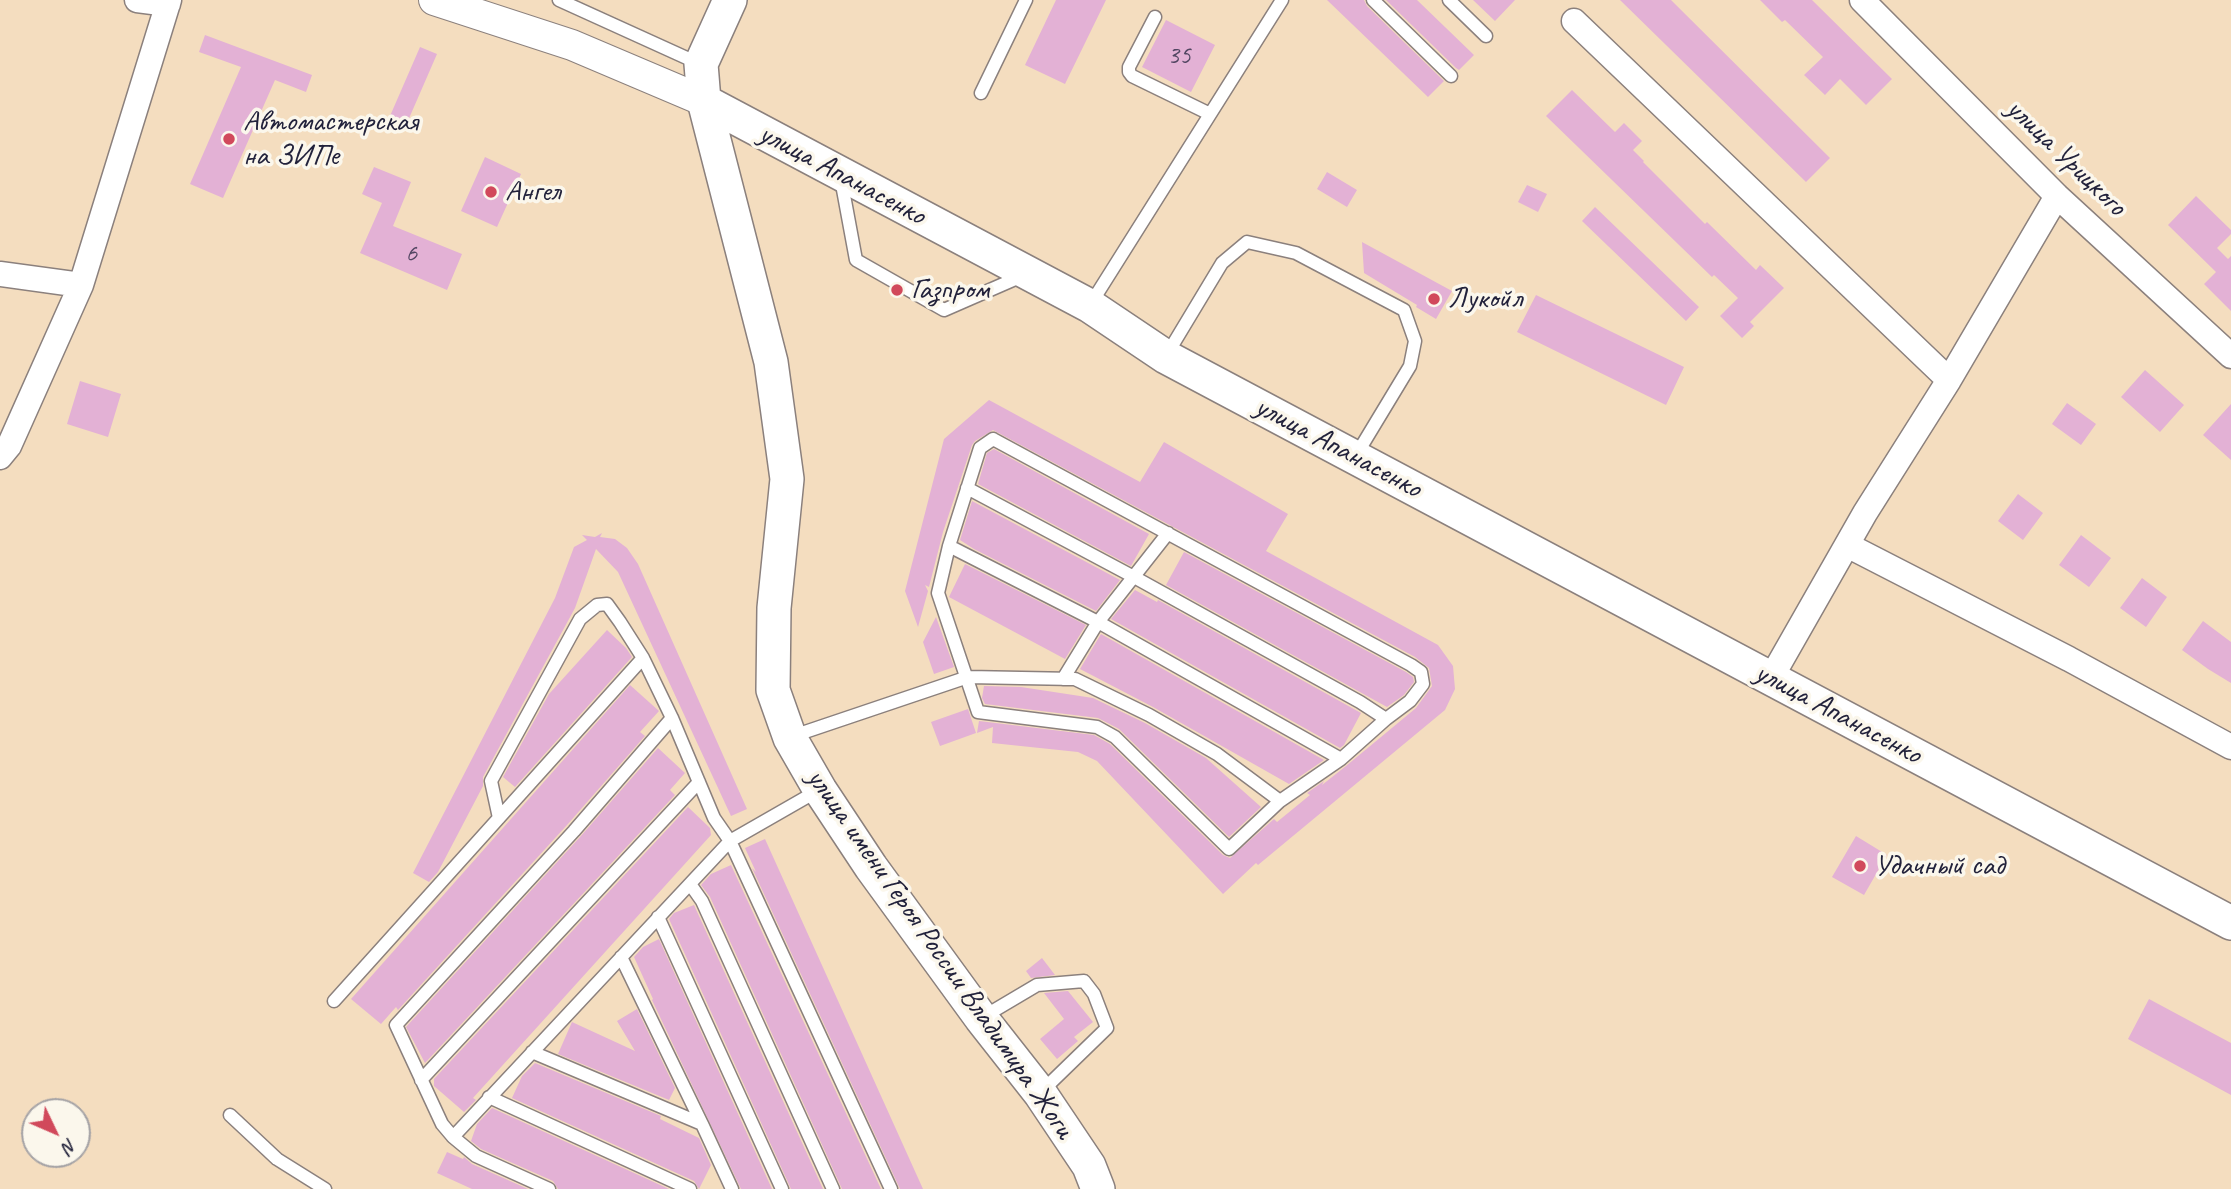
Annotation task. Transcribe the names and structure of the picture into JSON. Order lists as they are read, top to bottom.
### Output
{
  "streets": {
    "main road": ["улица Апанасенко", "улица имени Героя России Владимира Жоги"],
    "street": ["улица Урицкого"]
  },
  "crossings": [
    ["улица Апанасенко", "улица имени Героя России Владимира Жоги"]
  ],
  "places": [
    "Автомастерская на ЗИПе",
    "Ангел",
    "Газпром",
    "Лукойл",
    "Удачный сад"
  ],
  "house_numbers": ["35", "6"],
  "north": "bottom right"
}
